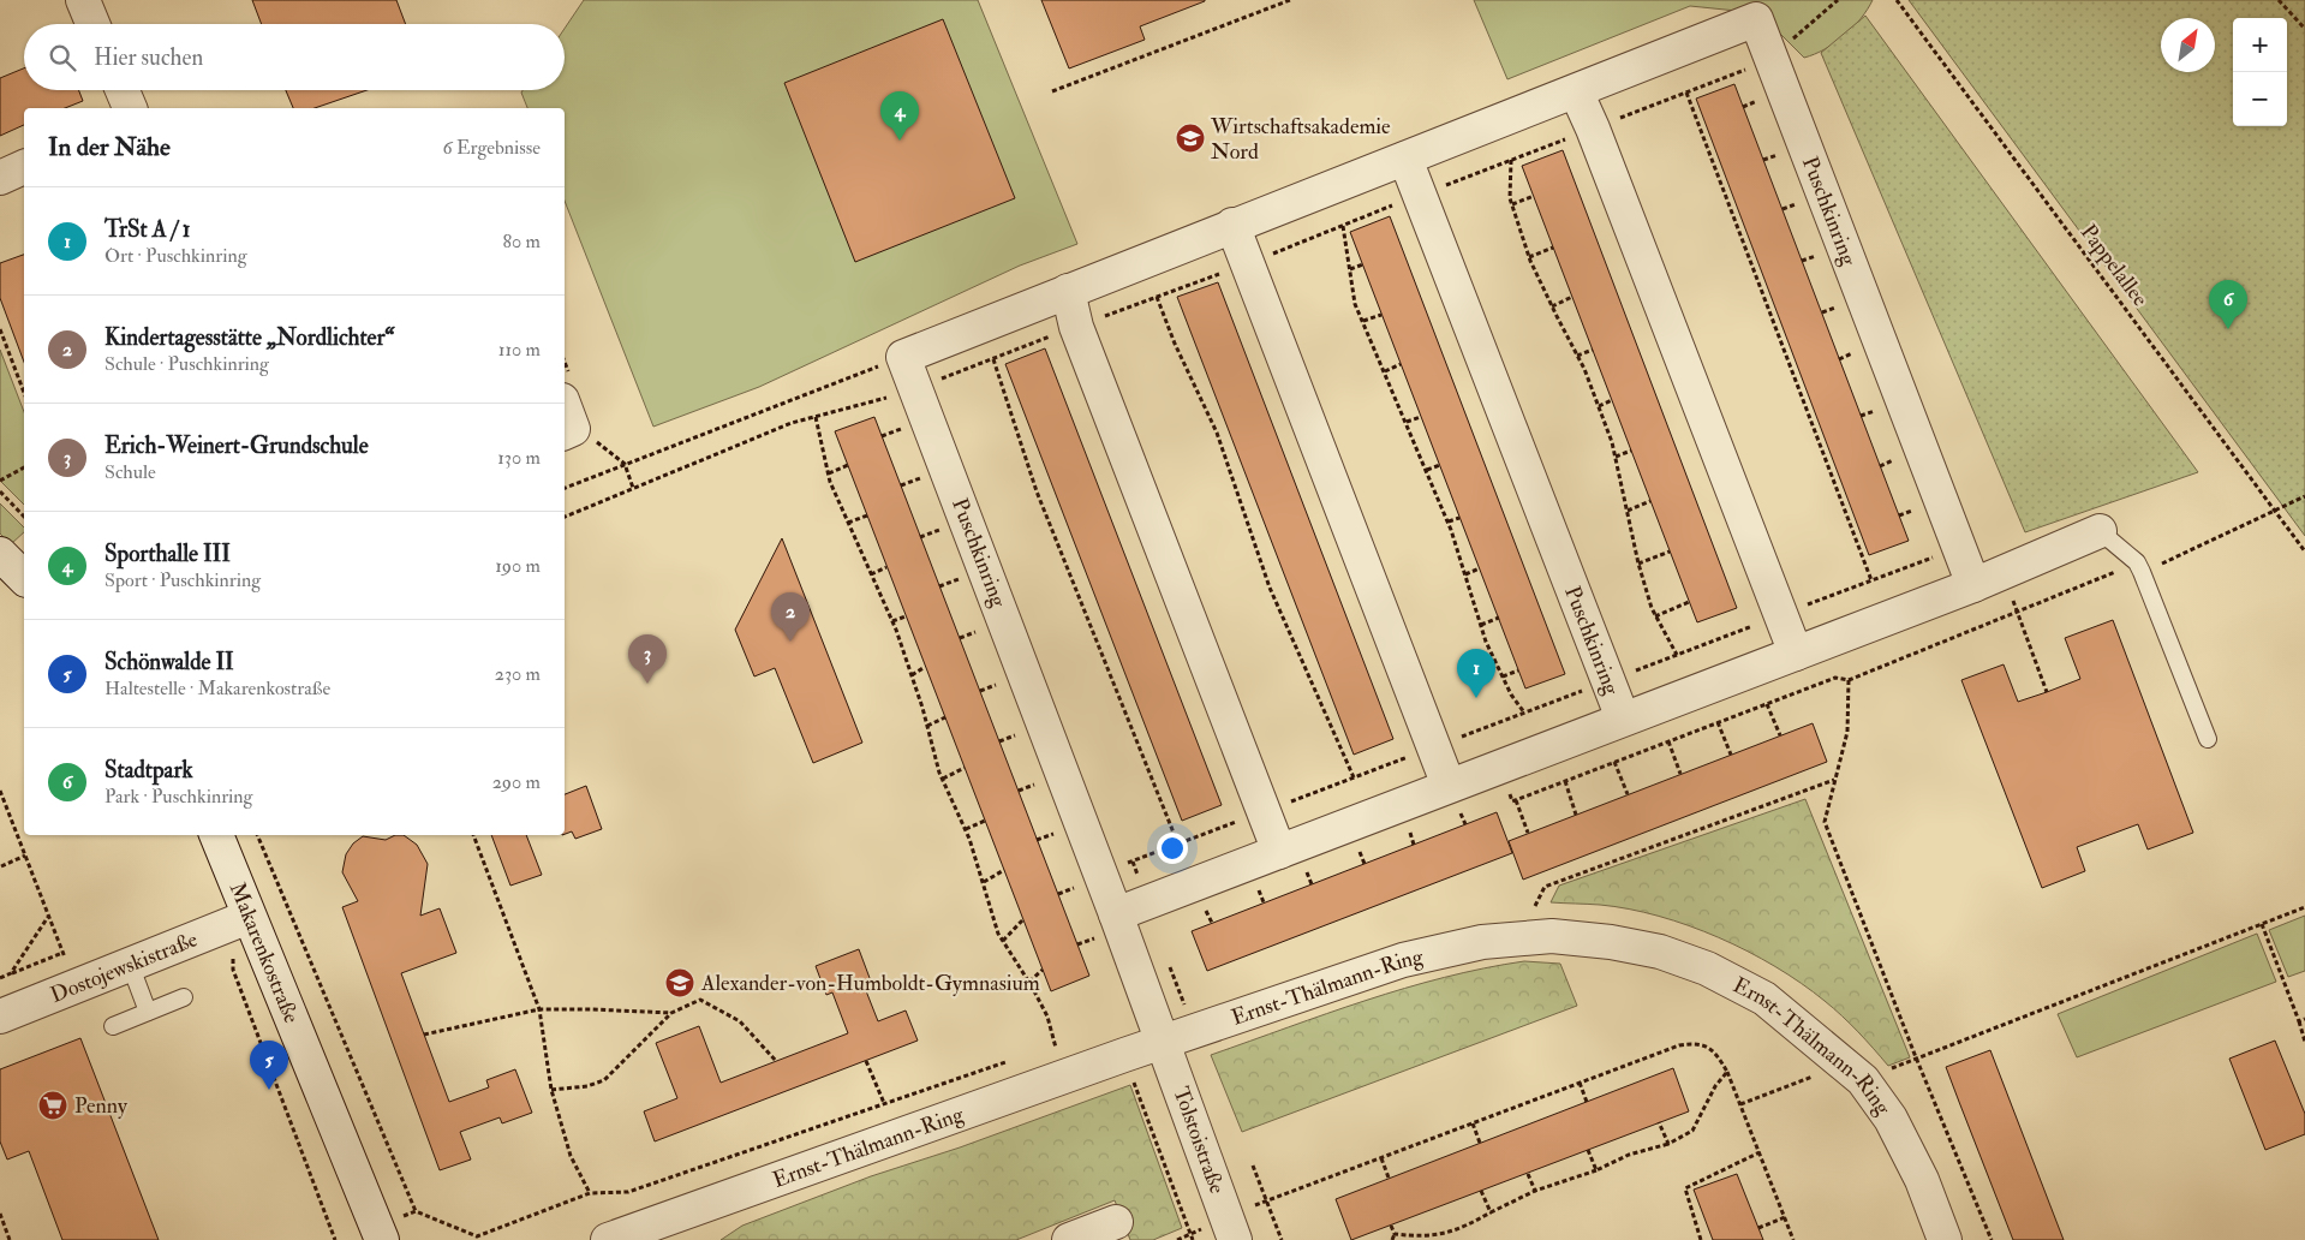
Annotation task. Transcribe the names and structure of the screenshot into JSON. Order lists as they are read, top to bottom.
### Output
{
  "streets": {
    "street": [
      "Puschkinring",
      "Makarenkostraße",
      "Dostojewskistraße",
      "Ernst-Thälmann-Ring",
      "Tolstoistraße"
    ],
    "path": ["Pappelallee"]
  },
  "crossings": [
    ["Puschkinring", "Ernst-Thälmann-Ring"],
    ["Puschkinring", "Tolstoistraße"],
    ["Makarenkostraße", "Dostojewskistraße"],
    ["Ernst-Thälmann-Ring", "Tolstoistraße"]
  ],
  "places": {
    "school or university": ["Wirtschaftsakademie Nord", "Alexander-von-Humboldt-Gymnasium"],
    "supermarket": ["Penny"]
  },
  "north": "top right",
  "page": {
    "map_buttons": ["+", "−"],
    "search": "Hier suchen",
    "pins": [
      "4",
      "6",
      "2",
      "3",
      "1",
      "5"
    ],
    "heading": ["In der Nähe", "6 Ergebnisse"],
    "list": [
      {
        "mark": "1",
        "name": "TrSt A / 1",
        "note": "Ort · Puschkinring",
        "value": "80 m"
      },
      {
        "mark": "2",
        "name": "Kindertagesstätte „Nordlichter“",
        "note": "Schule · Puschkinring",
        "value": "110 m"
      },
      {
        "mark": "3",
        "name": "Erich-Weinert-Grundschule",
        "note": "Schule",
        "value": "130 m"
      },
      {
        "mark": "4",
        "name": "Sporthalle III",
        "note": "Sport · Puschkinring",
        "value": "190 m"
      },
      {
        "mark": "5",
        "name": "Schönwalde II",
        "note": "Haltestelle · Makarenkostraße",
        "value": "230 m"
      },
      {
        "mark": "6",
        "name": "Stadtpark",
        "note": "Park · Puschkinring",
        "value": "290 m"
      }
    ]
  }
}
